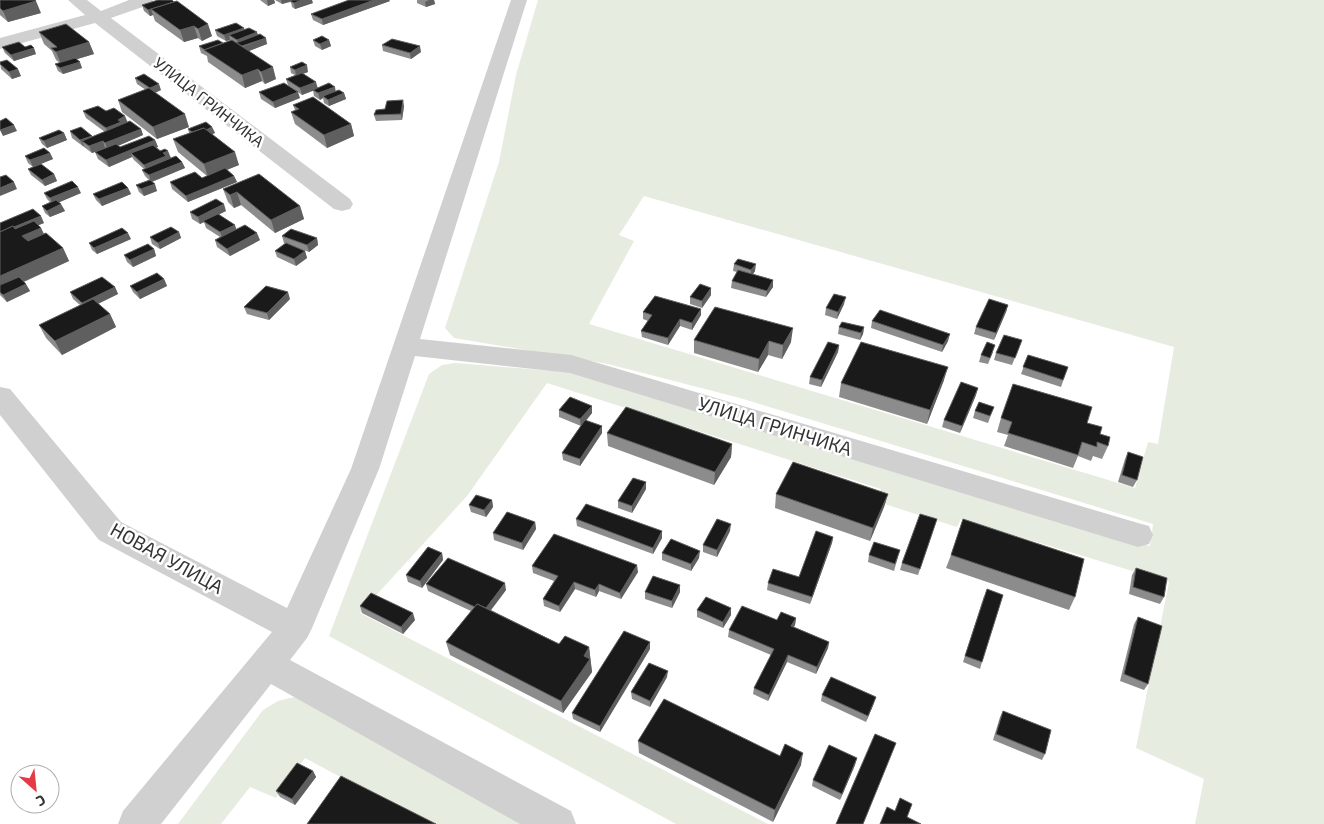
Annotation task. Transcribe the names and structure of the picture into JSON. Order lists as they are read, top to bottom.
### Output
{
  "streets": {
    "street": ["УЛИЦА ГРИНЧИКА", "НОВАЯ УЛИЦА"]
  },
  "north": "bottom right"
}
